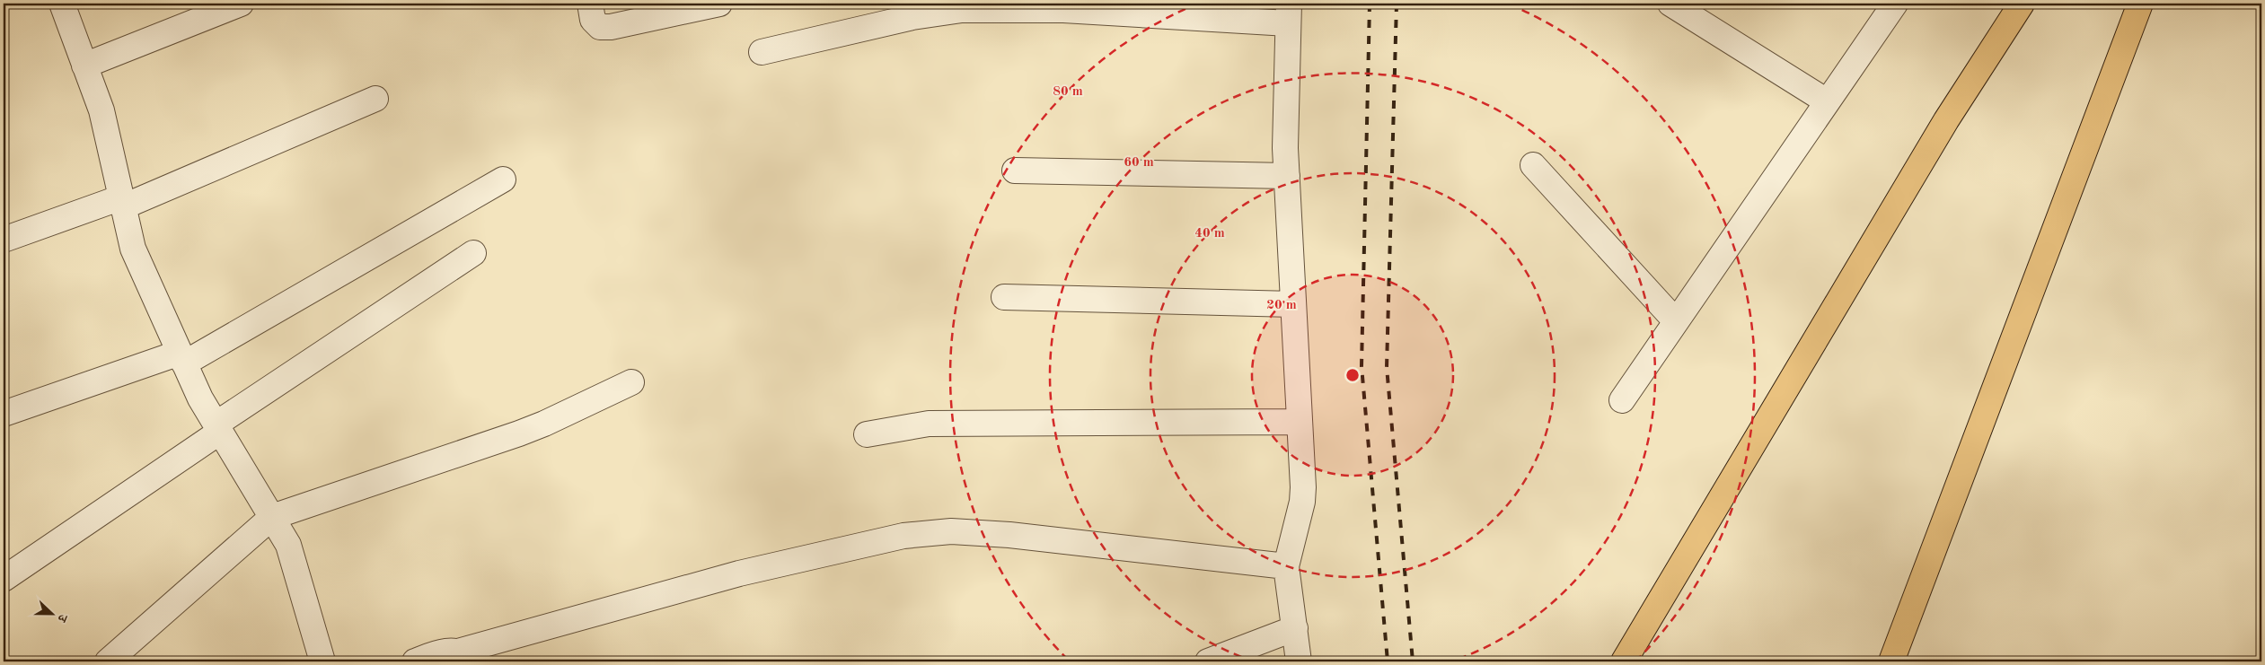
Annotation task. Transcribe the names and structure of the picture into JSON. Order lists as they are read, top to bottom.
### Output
{
  "north": "right",
  "rings": [
    "80 m",
    "60 m",
    "40 m",
    "20 m"
  ]
}
